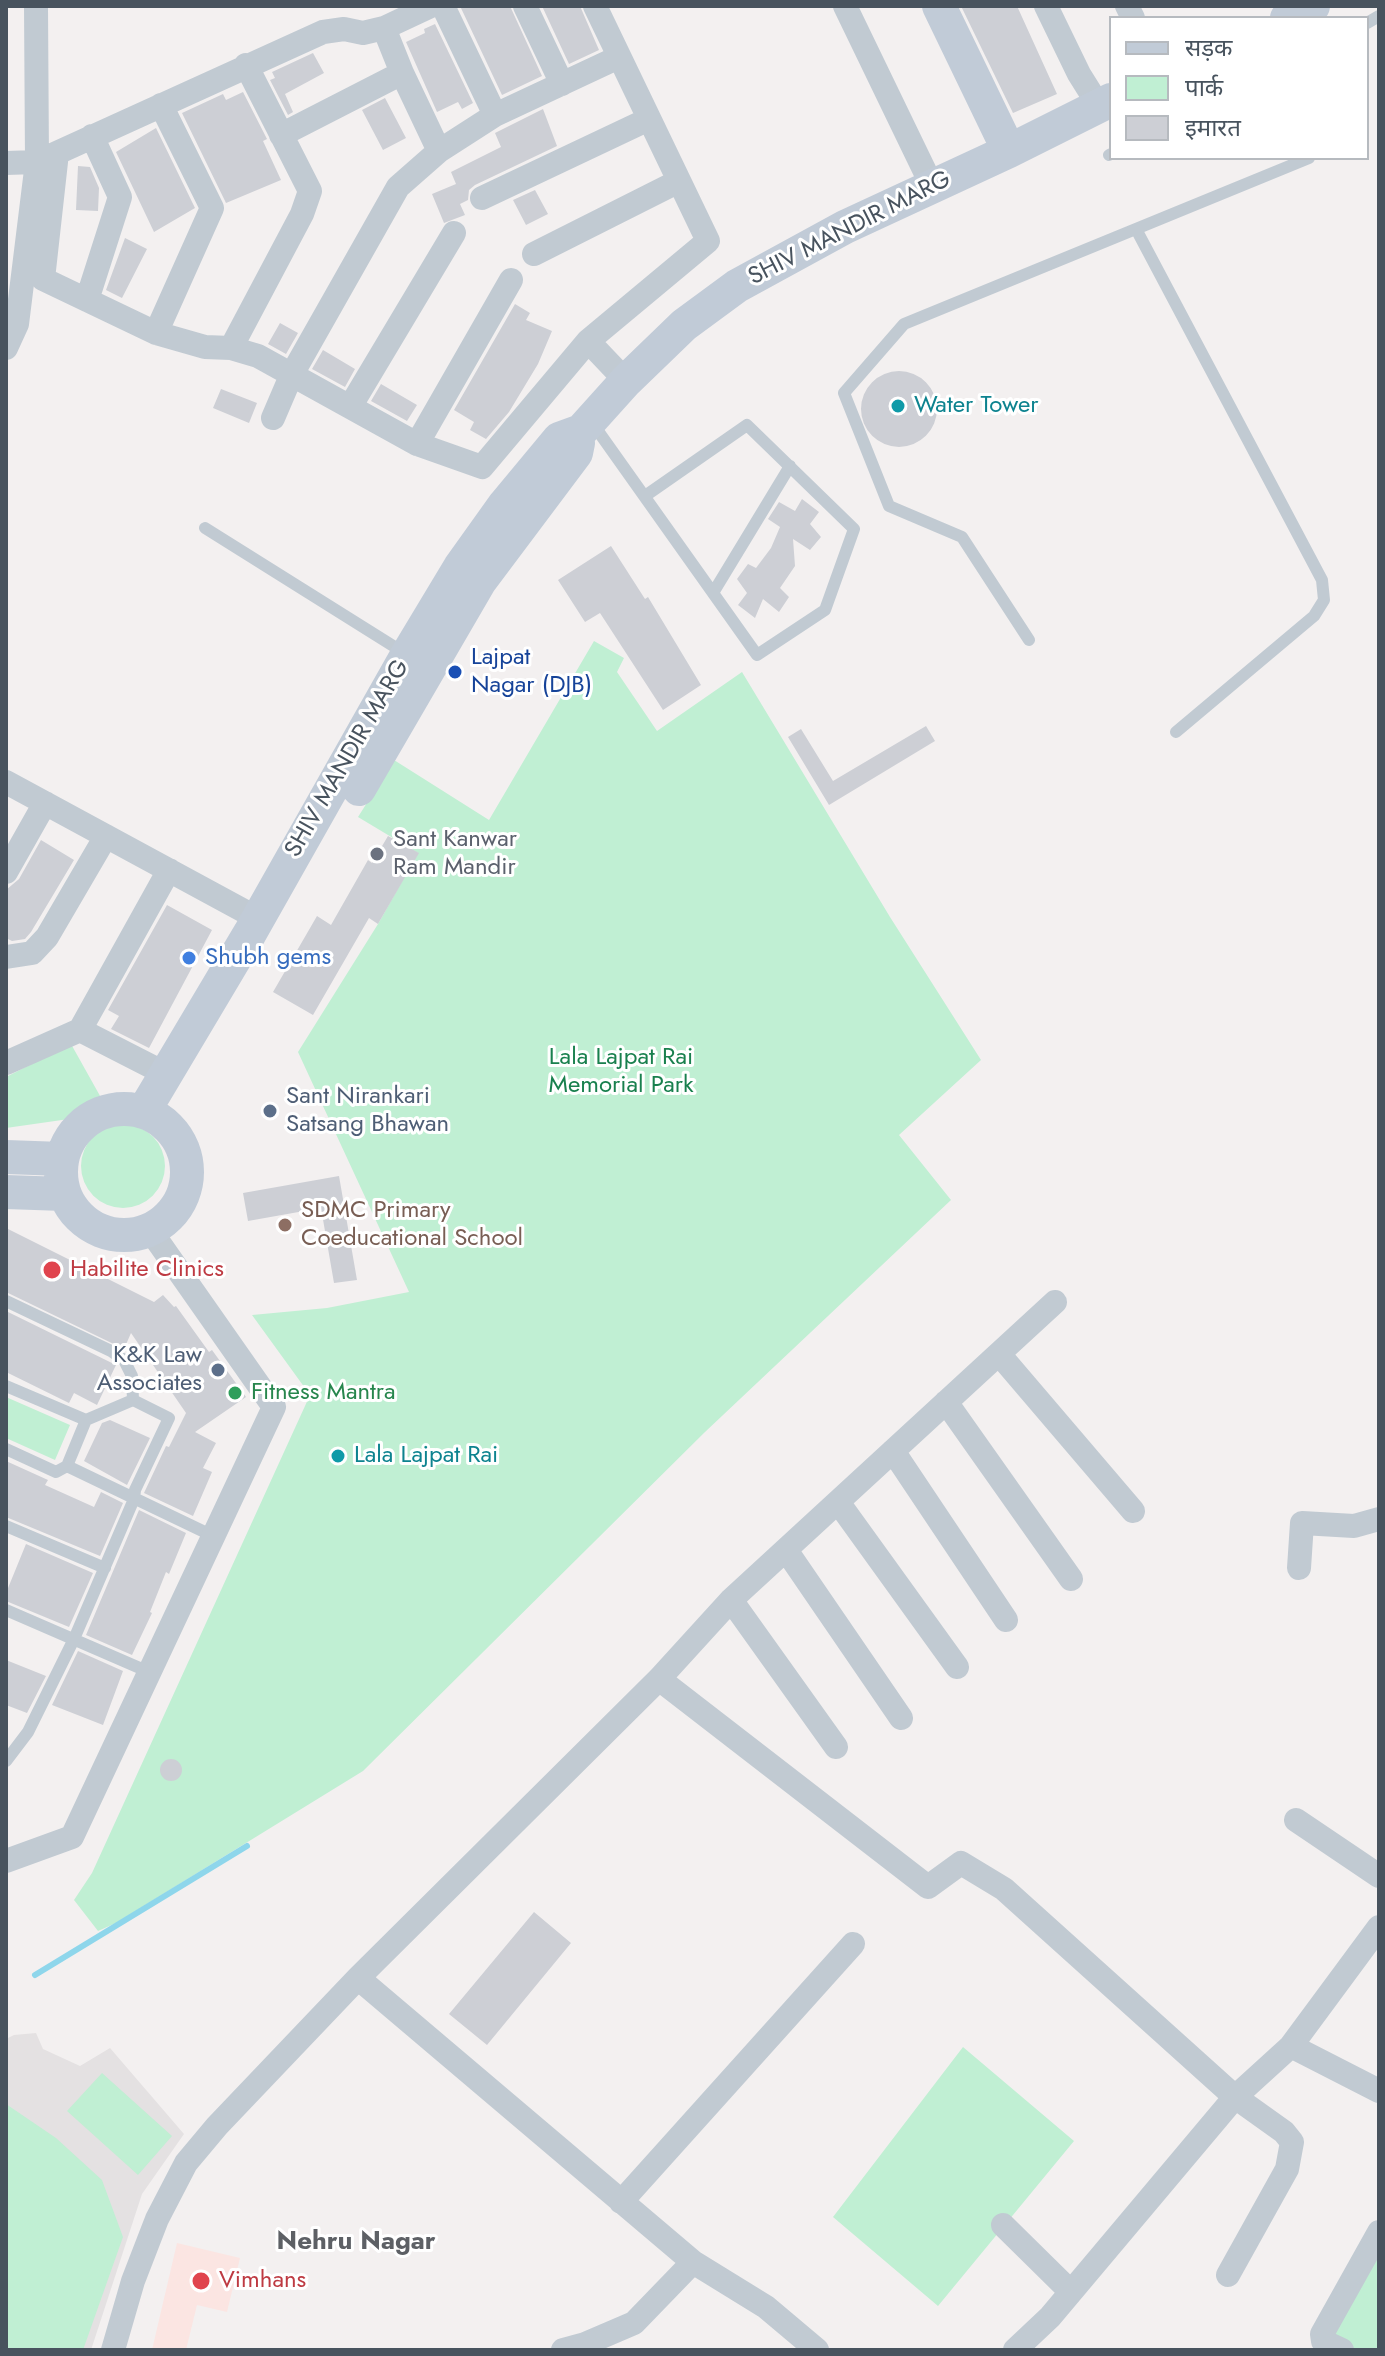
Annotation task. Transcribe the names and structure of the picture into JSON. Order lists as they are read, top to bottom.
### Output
{
  "streets": {
    "street": ["SHIV MANDIR MARG"]
  },
  "districts": ["Nehru Nagar"],
  "parks": ["Lala Lajpat Rai Memorial Park"],
  "places": [
    "Water Tower",
    "Lajpat Nagar (DJB)",
    "Sant Kanwar Ram Mandir",
    "Shubh gems",
    "Sant Nirankari Satsang Bhawan",
    "SDMC Primary Coeducational School",
    "Habilite Clinics",
    "K&K Law Associates",
    "Fitness Mantra",
    "Lala Lajpat Rai",
    "Vimhans"
  ],
  "legend": ["सड़क", "पार्क", "इमारत"]
}
